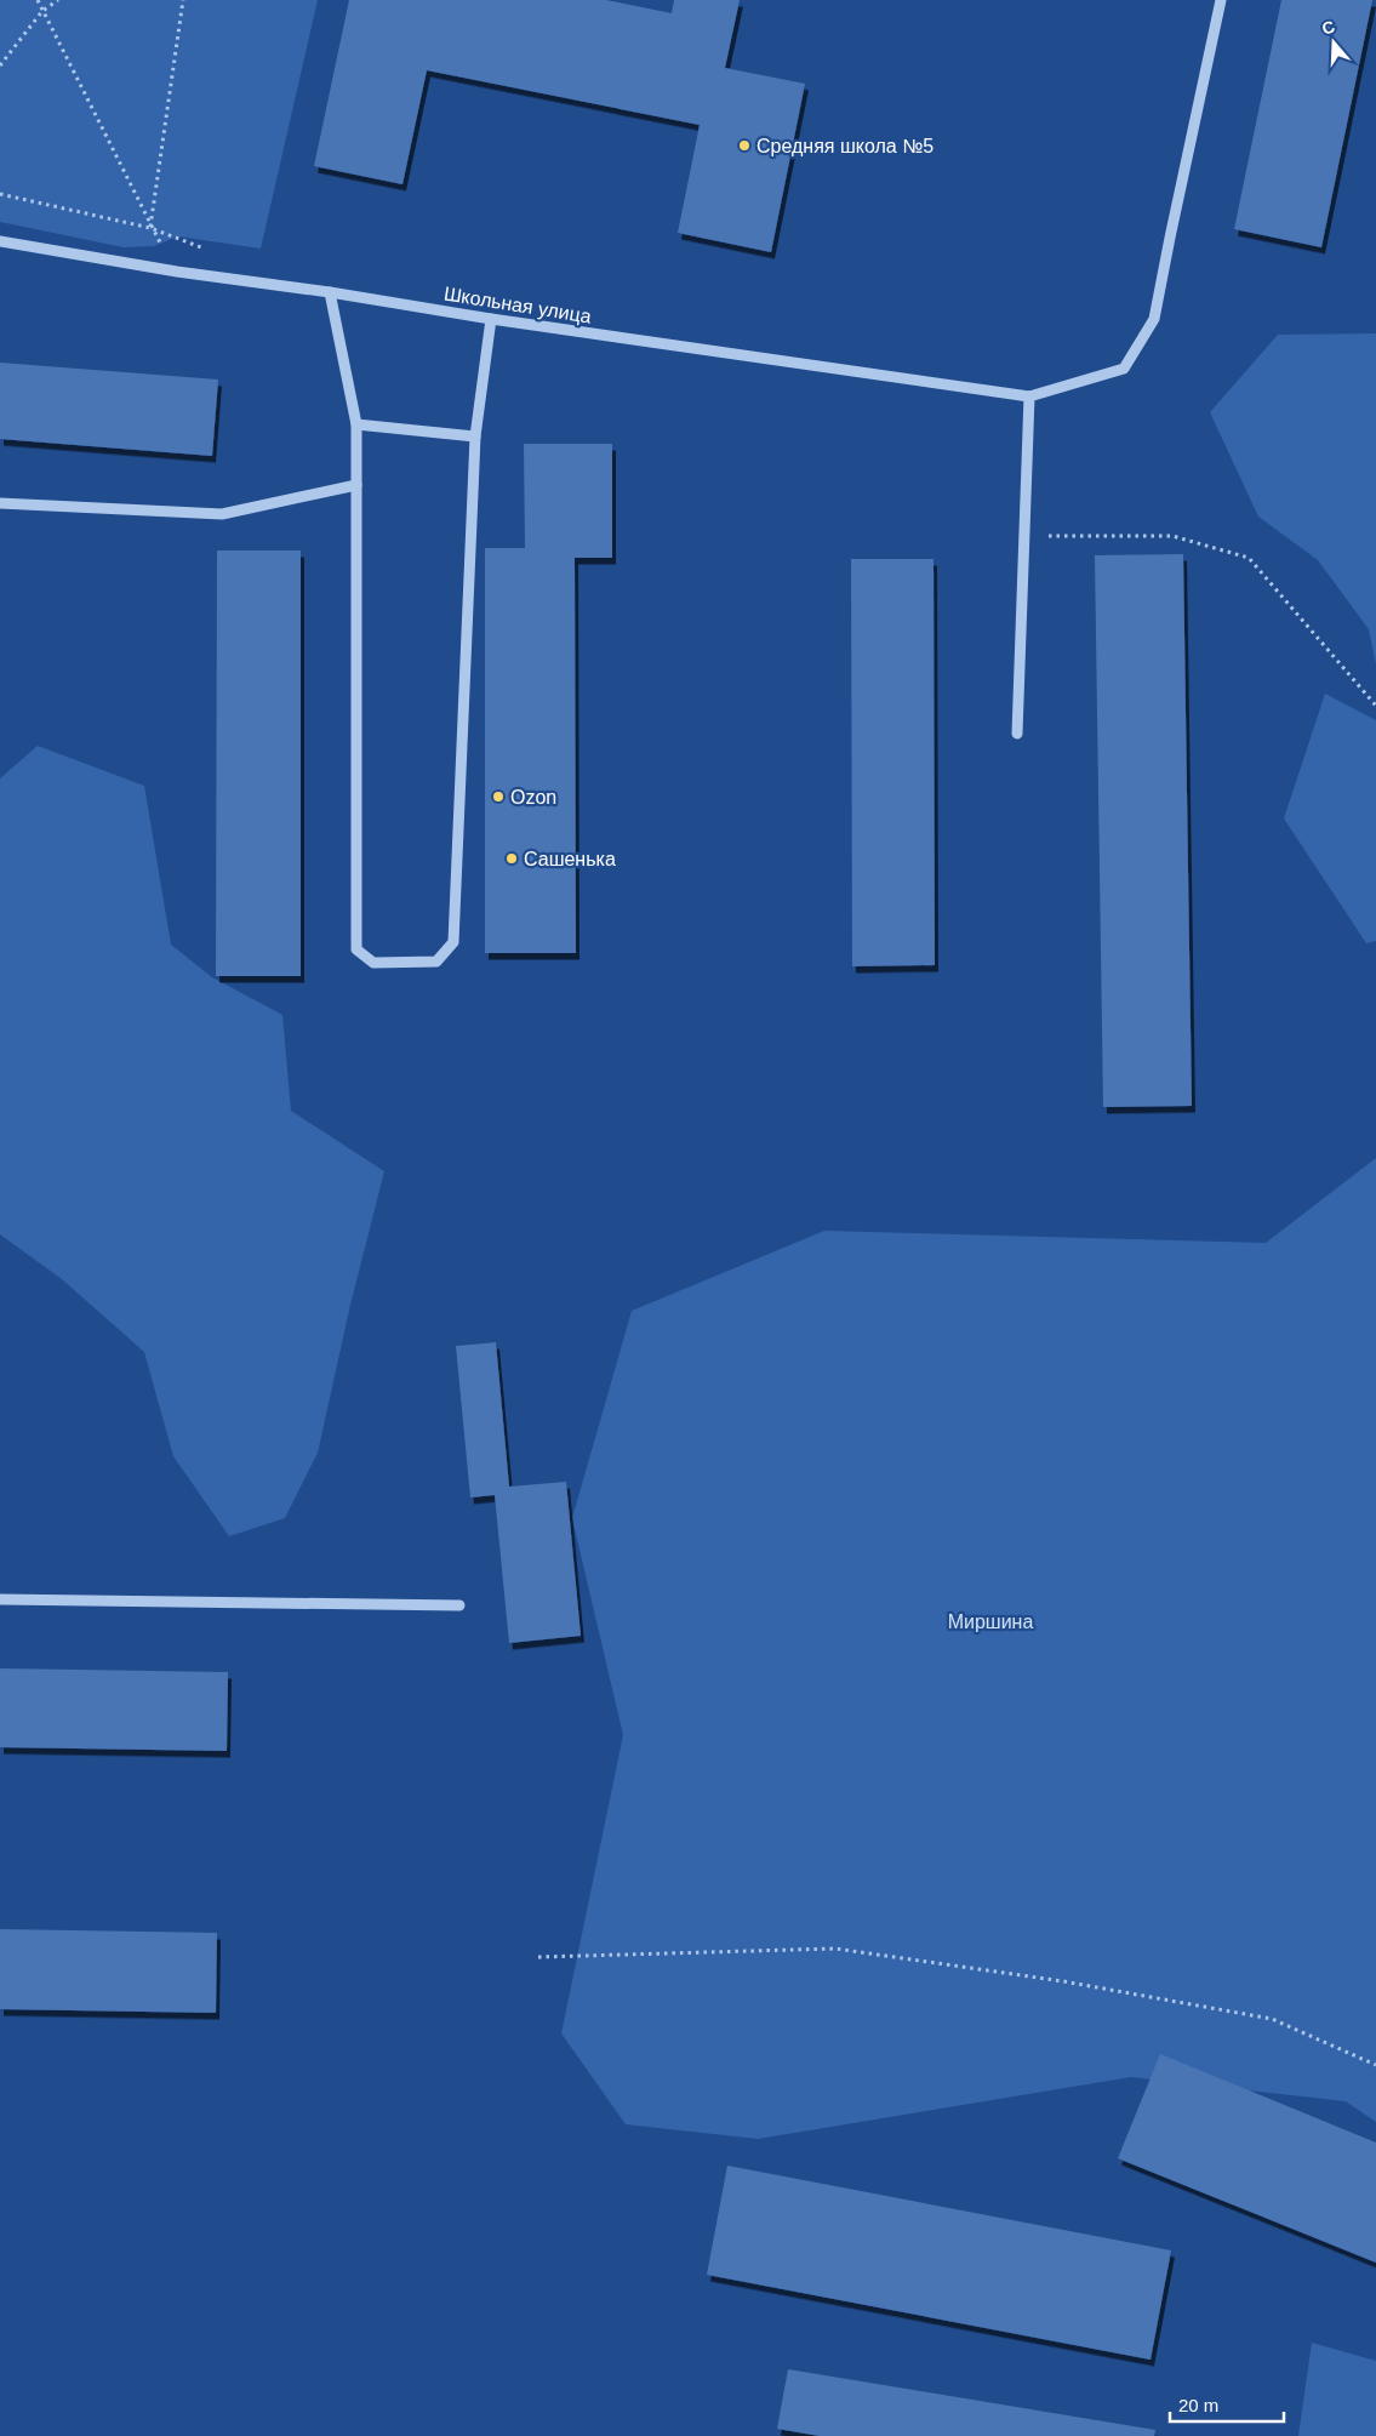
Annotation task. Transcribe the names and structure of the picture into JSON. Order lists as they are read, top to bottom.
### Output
{
  "streets": {
    "street": ["Школьная улица"]
  },
  "parks": ["Миршина"],
  "places": ["Средняя школа №5", "Ozon", "Сашенька"],
  "scale_bar": "20 m",
  "north": "top"
}
